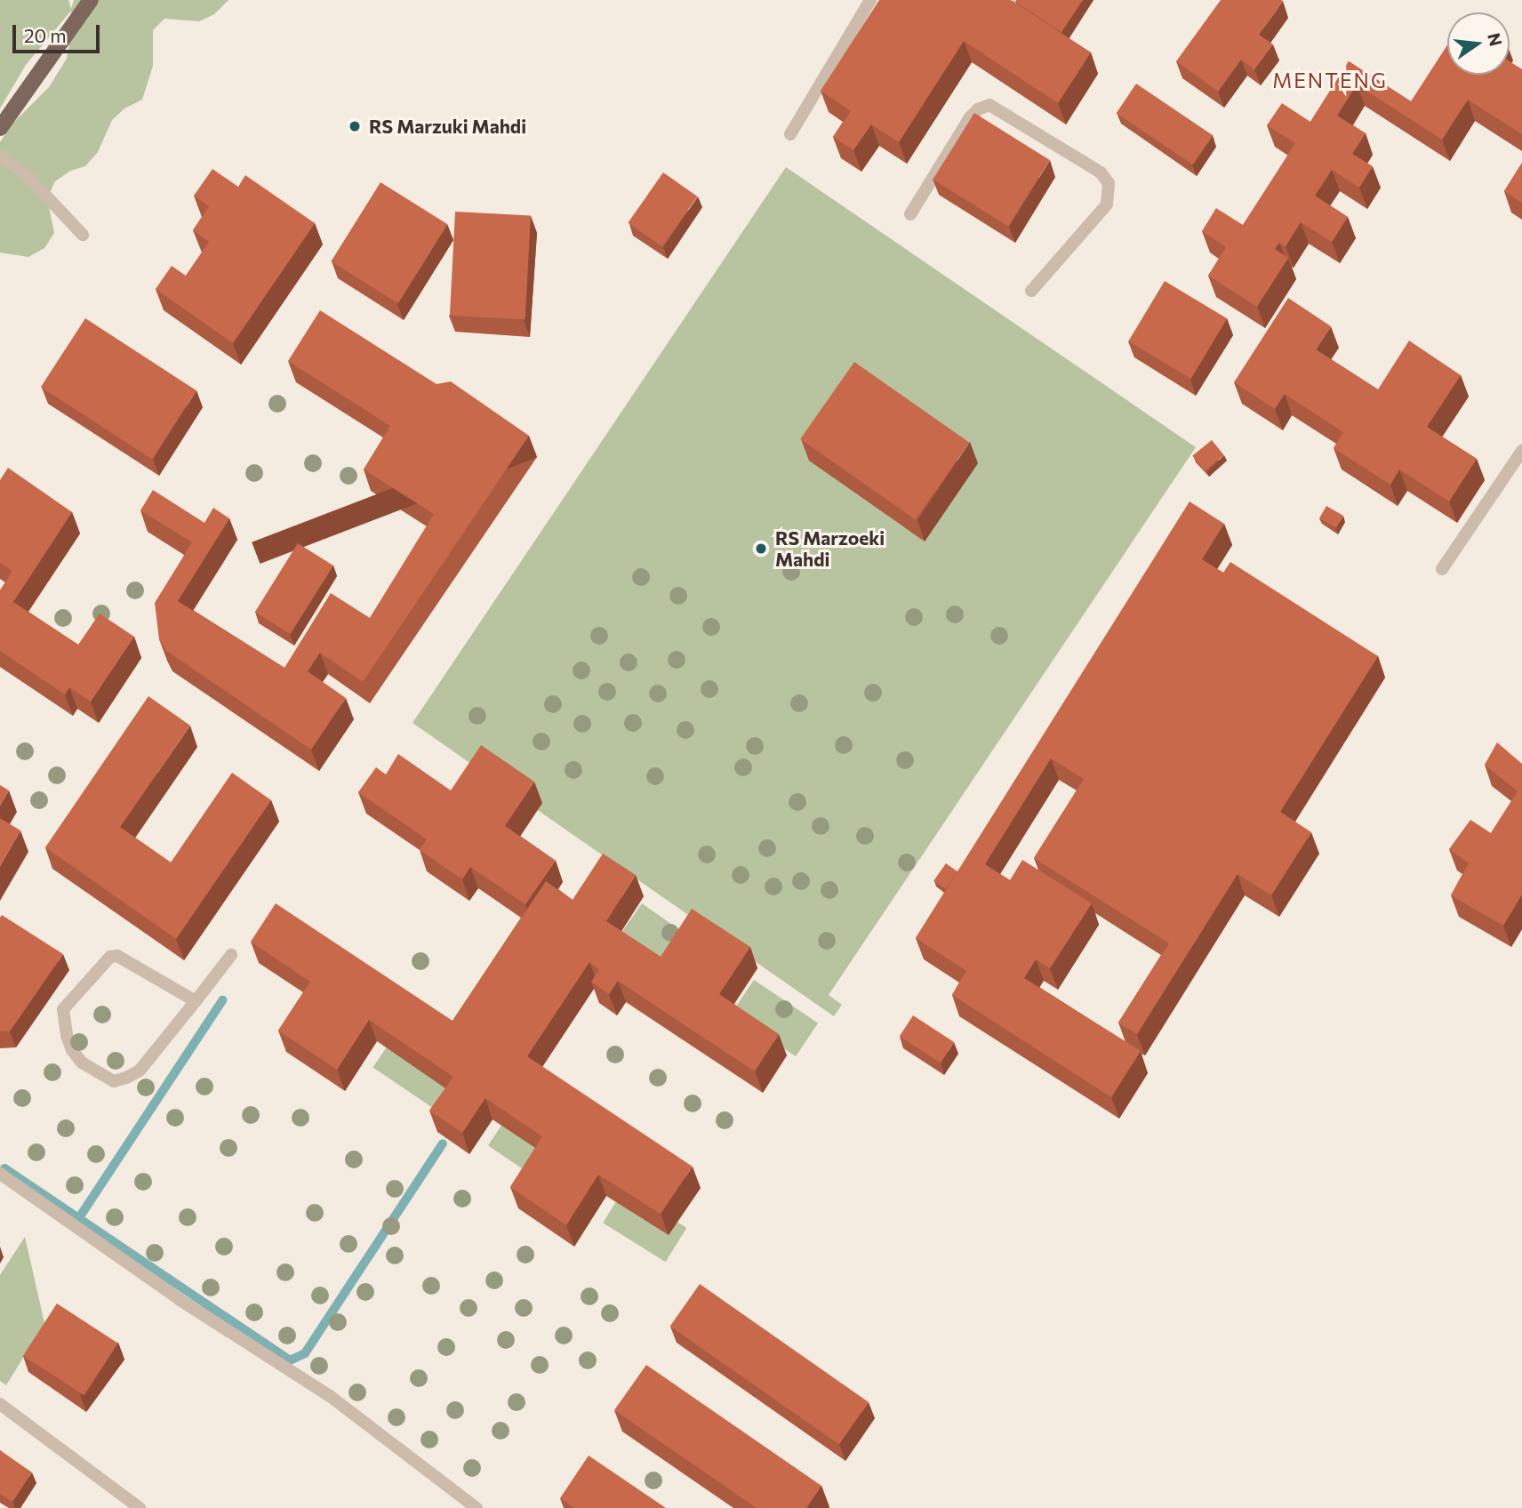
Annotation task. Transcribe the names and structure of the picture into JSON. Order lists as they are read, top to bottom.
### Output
{
  "districts": ["MENTENG"],
  "places": ["RS Marzuki Mahdi", "RS Marzoeki Mahdi"],
  "scale_bar": "20 m",
  "north": "right"
}
